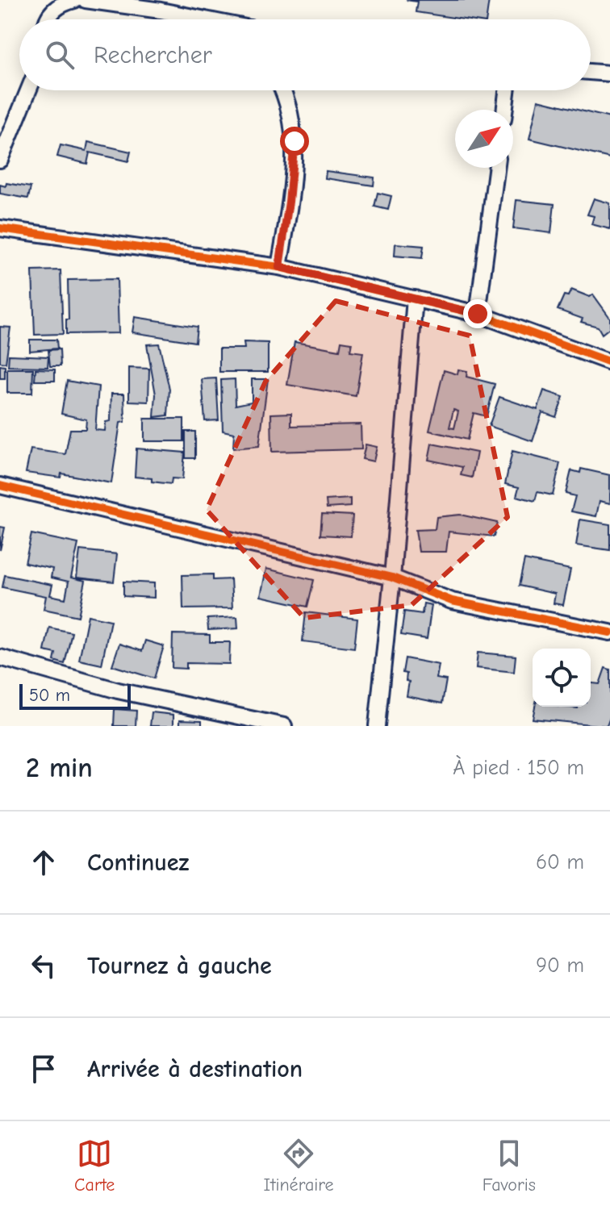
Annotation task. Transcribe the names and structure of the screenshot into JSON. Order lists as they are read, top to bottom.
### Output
{
  "scale_bar": "50 m",
  "north": "top right",
  "page": {
    "search": "Rechercher",
    "scale": "50 m",
    "heading": ["2 min", "À pied · 150 m"],
    "list": [
      ["Continuez", "60 m"],
      ["Tournez à gauche", "90 m"],
      "Arrivée à destination"
    ],
    "nav": ["Carte", "Itinéraire", "Favoris"]
  }
}
